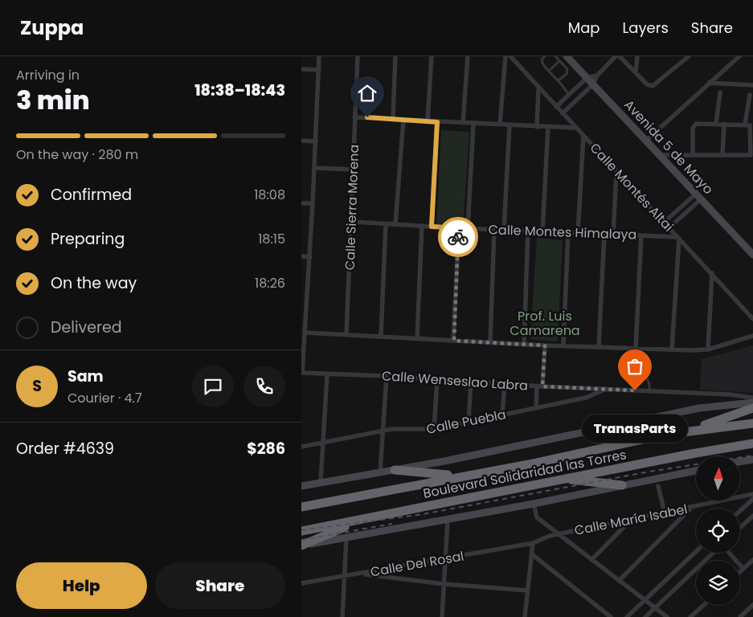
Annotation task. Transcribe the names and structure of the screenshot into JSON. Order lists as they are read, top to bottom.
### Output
{
  "streets": {
    "highway": ["Boulevard Solidaridad las Torres"],
    "main road": ["Avenida 5 de Mayo"],
    "street": [
      "Calle Montés Altai",
      "Calle Sierra Morena",
      "Calle Montes Himalaya",
      "Calle Wenseslao Labra",
      "Calle Puebla",
      "Calle María Isabel",
      "Calle Del Rosal"
    ]
  },
  "crossings": [
    ["Calle Montés Altai", "Calle Montes Himalaya"],
    ["Calle Sierra Morena", "Calle Montes Himalaya"],
    ["Calle Wenseslao Labra", "Calle Puebla"],
    ["Calle María Isabel", "Calle Del Rosal"]
  ],
  "parks": ["Prof. Luis Camarena"],
  "places": ["TranasParts"],
  "north": "top",
  "page": {
    "header": "Zuppa",
    "nav": ["Map", "Layers", "Share"],
    "heading": ["3 min", "Arriving in", "18:38–18:43"],
    "panel": [
      "Sam",
      "Courier · 4.7",
      "Order #4639",
      "$286"
    ],
    "bar": "On the way · 280 m",
    "list": [
      ["Confirmed", "18:08"],
      ["Preparing", "18:15"],
      ["On the way", "18:26"],
      "Delivered"
    ],
    "round": "S",
    "bubble": "TranasParts",
    "buttons": ["Help", "Share"]
  }
}
